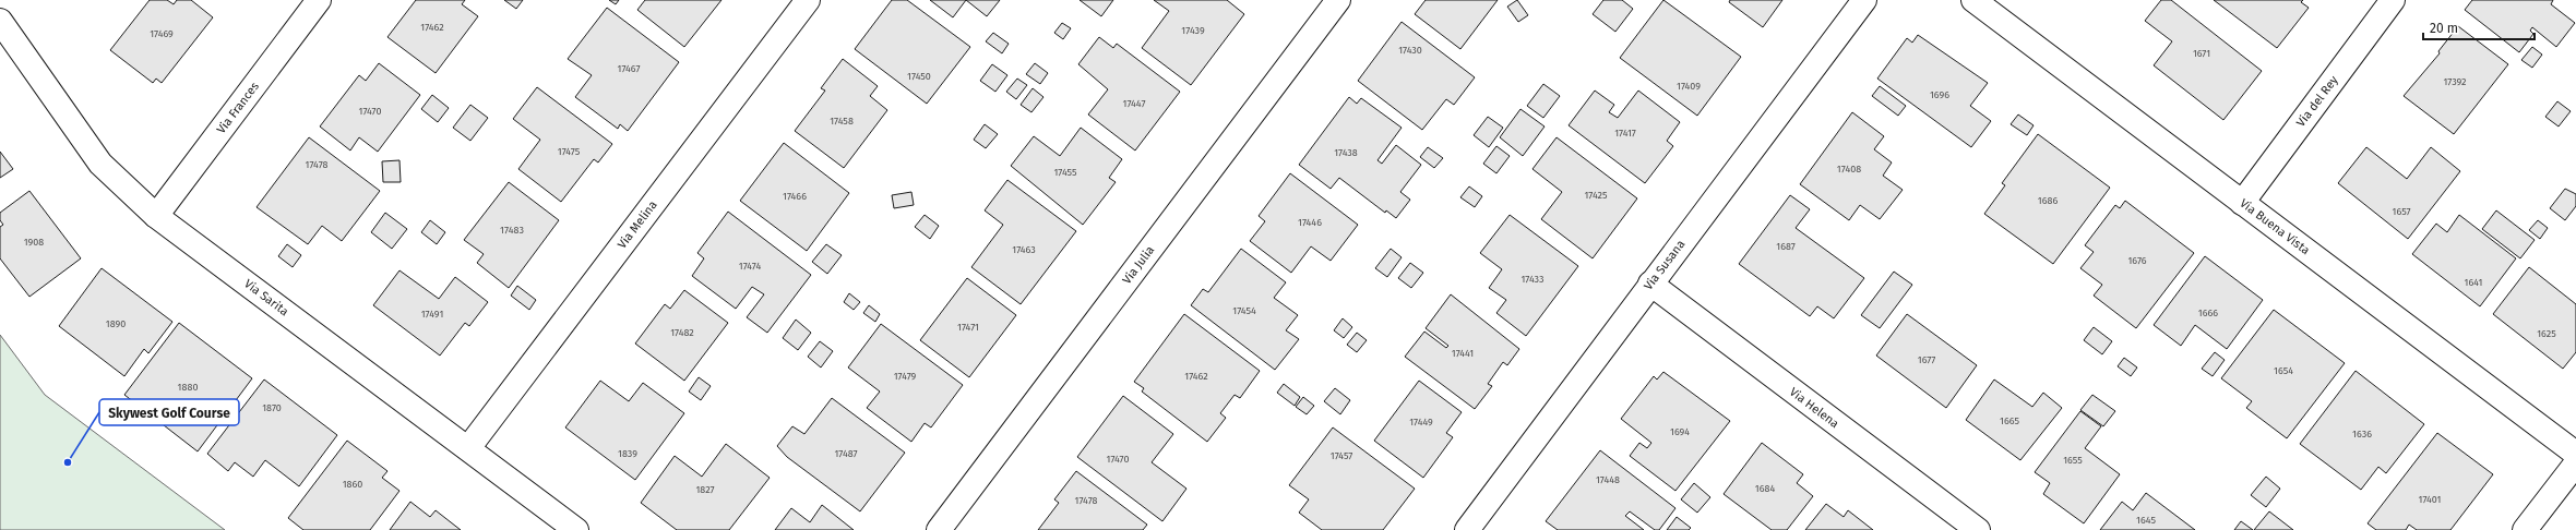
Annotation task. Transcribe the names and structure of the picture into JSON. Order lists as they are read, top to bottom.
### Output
{
  "streets": {
    "street": [
      "Via del Rey",
      "Via Frances",
      "Via Melina",
      "Via Buena Vista",
      "Via Julia",
      "Via Susana",
      "Via Sarita",
      "Via Helena"
    ]
  },
  "crossings": [
    ["Via del Rey", "Via Buena Vista"],
    ["Via Frances", "Via Sarita"],
    ["Via Melina", "Via Sarita"],
    ["Via Susana", "Via Helena"]
  ],
  "places": ["Skywest Golf Course"],
  "house_numbers": [
    "17462",
    "17439",
    "17469",
    "17430",
    "1671",
    "17467",
    "17450",
    "17392",
    "17409",
    "1696",
    "17447",
    "17470",
    "17458",
    "17417",
    "17475",
    "17438",
    "17478",
    "17408",
    "17455",
    "17425",
    "17466",
    "1686",
    "1657",
    "17446",
    "17483",
    "1908",
    "1687",
    "17463",
    "1676",
    "17474",
    "17433",
    "1641",
    "17454",
    "1666",
    "17491",
    "1890",
    "17471",
    "17482",
    "1625",
    "17441",
    "1677",
    "1654",
    "17479",
    "17462",
    "1880",
    "1870",
    "1665",
    "17449",
    "1694",
    "1636",
    "1839",
    "17487",
    "17457",
    "17470",
    "1655",
    "17448",
    "1860",
    "1684",
    "1827",
    "17401",
    "17478",
    "1645"
  ],
  "scale_bar": "20 m"
}
